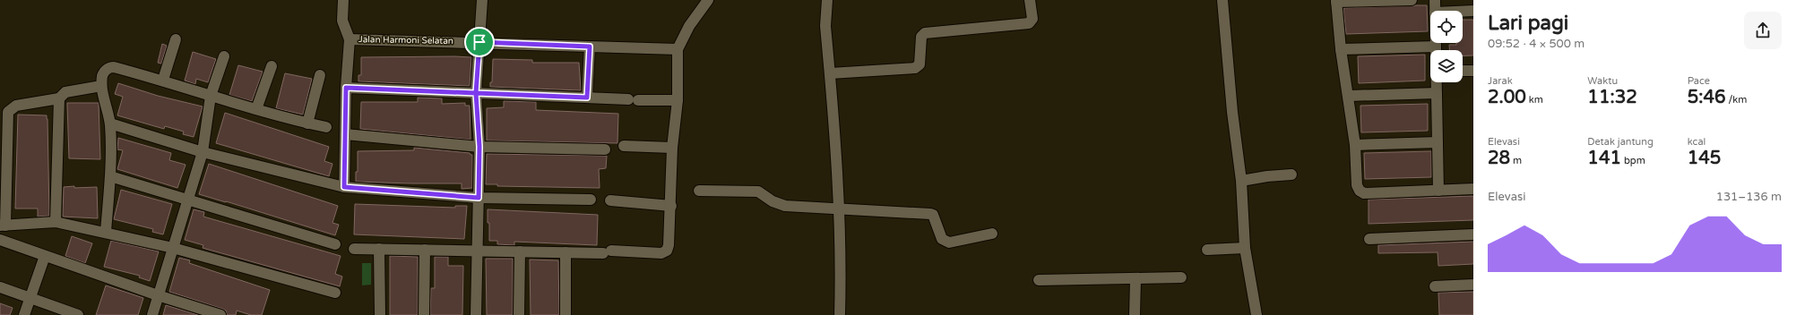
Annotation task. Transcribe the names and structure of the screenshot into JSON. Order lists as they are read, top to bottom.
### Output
{
  "streets": {
    "street": ["Jalan Harmoni Selatan"]
  },
  "page": {
    "heading": ["Lari pagi", "09:52 · 4 × 500 m"],
    "stats": [
      ["Jarak", "2.00 km"],
      ["Waktu", "11:32"],
      ["Pace", "5:46 /km"],
      ["Elevasi", "28 m"],
      ["Detak jantung", "141 bpm"],
      ["kcal", "145"]
    ],
    "chart": ["Elevasi", "131–136 m"]
  }
}
